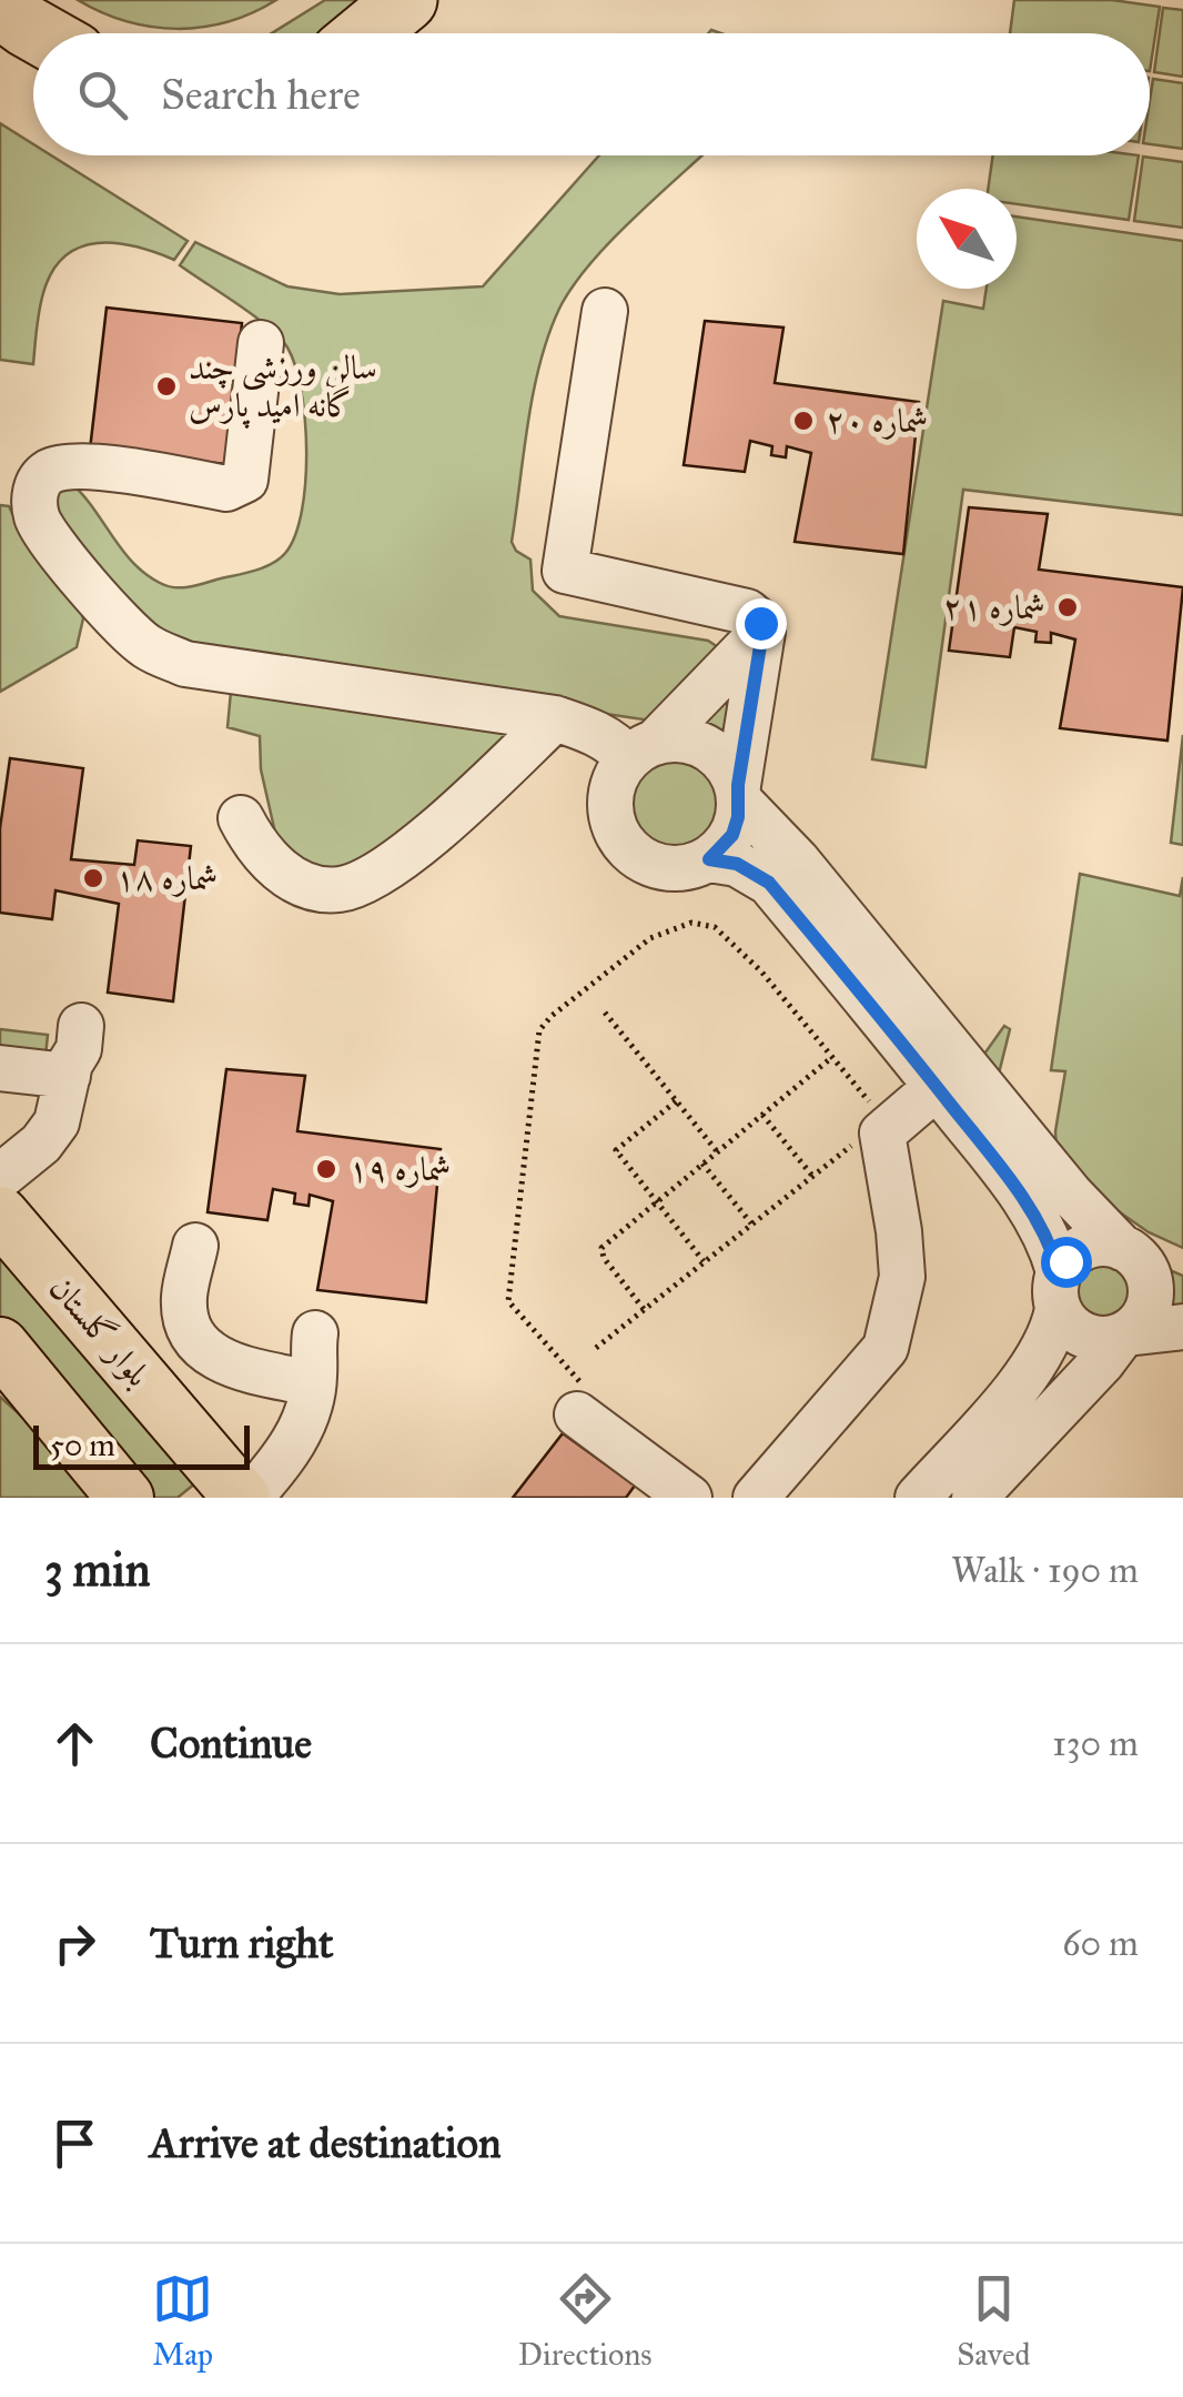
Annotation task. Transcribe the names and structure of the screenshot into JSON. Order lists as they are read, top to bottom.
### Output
{
  "streets": {
    "main road": ["بلوار گلستان"]
  },
  "places": [
    "سالن ورزشی چند گانه امید پارس",
    "شماره ۲۰",
    "شماره ۲۱",
    "شماره ۱۸",
    "شماره ۱۹"
  ],
  "scale_bar": "50 m",
  "north": "top left",
  "page": {
    "search": "Search here",
    "scale": "50 m",
    "heading": ["3 min", "Walk · 190 m"],
    "list": [
      ["Continue", "130 m"],
      ["Turn right", "60 m"],
      "Arrive at destination"
    ],
    "nav": ["Map", "Directions", "Saved"]
  }
}
